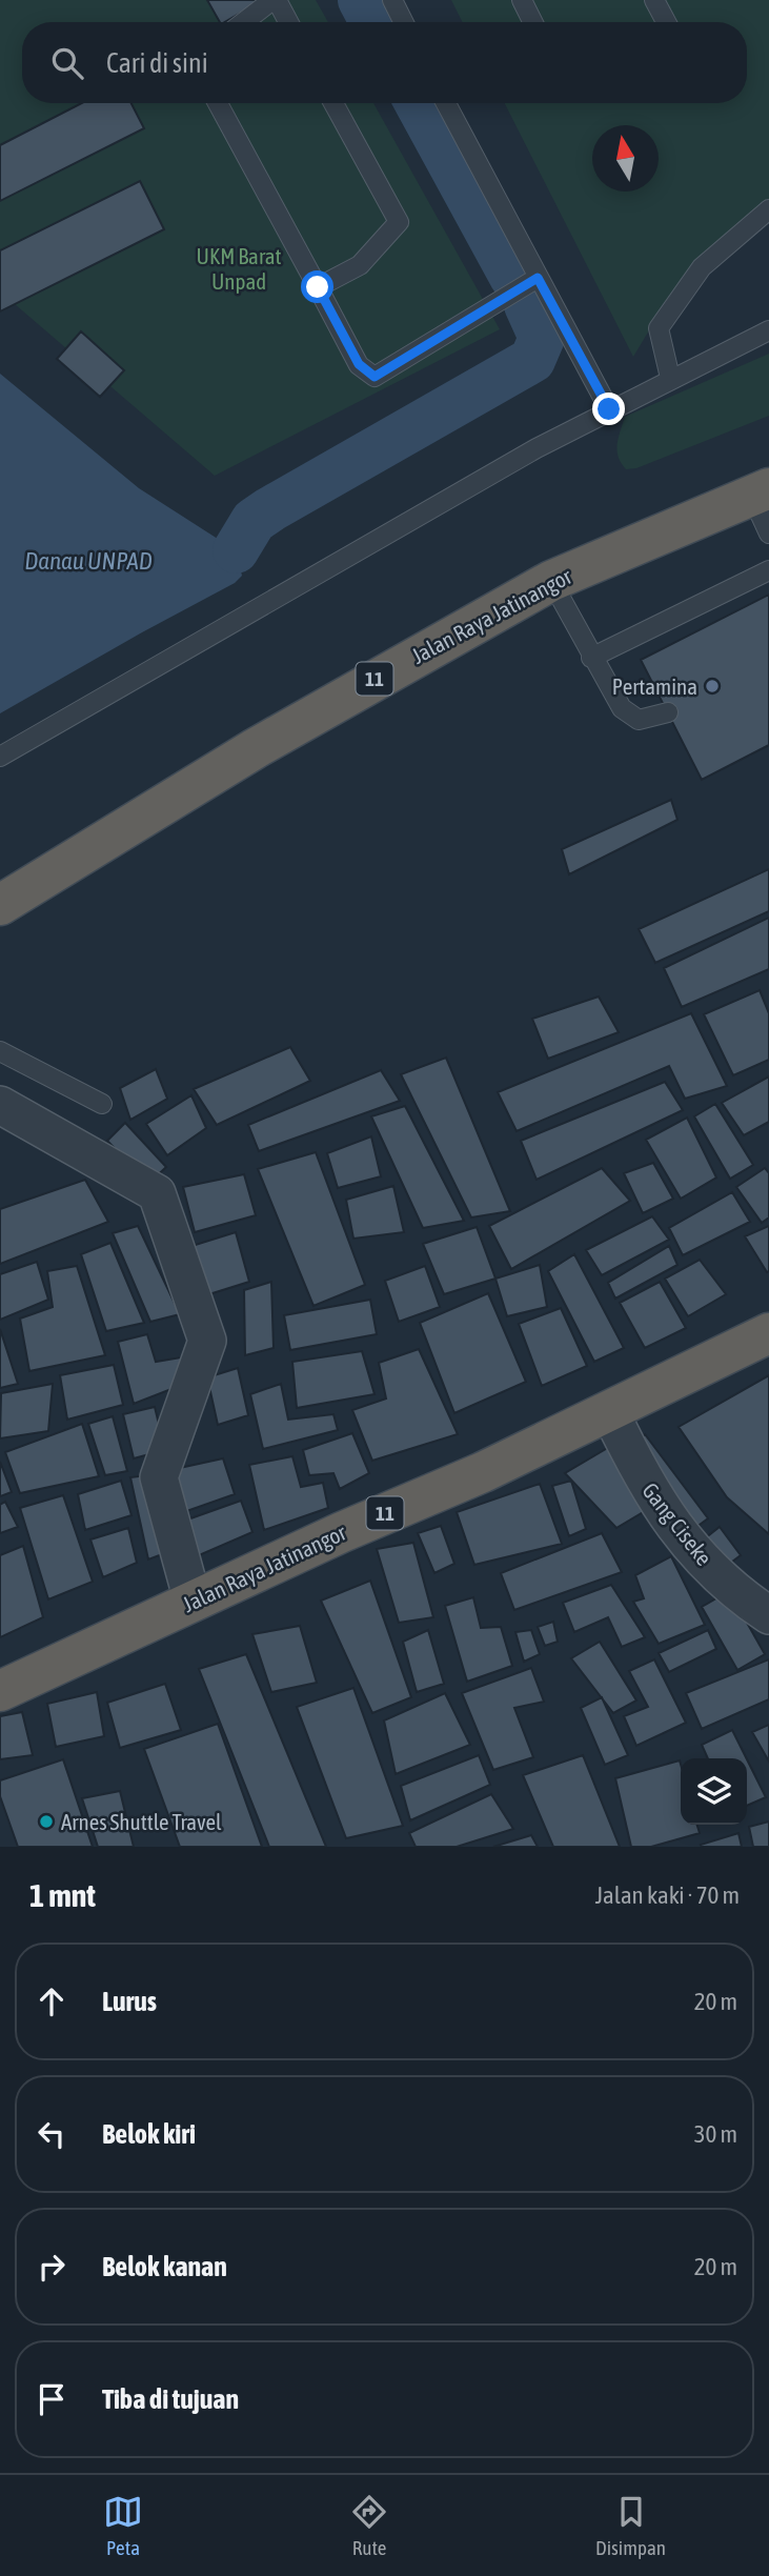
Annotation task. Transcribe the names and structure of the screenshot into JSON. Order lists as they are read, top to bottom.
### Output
{
  "streets": {
    "highway": ["Jalan Raya Jatinangor", "11"],
    "street": ["Gang Ciseke"]
  },
  "crossings": [
    ["Jalan Raya Jatinangor", "Gang Ciseke"]
  ],
  "water": ["Danau UNPAD"],
  "parks": ["UKM Barat Unpad"],
  "places": ["Pertamina", "Arnes Shuttle Travel"],
  "north": "top",
  "page": {
    "search": "Cari di sini",
    "heading": ["1 mnt", "Jalan kaki · 70 m"],
    "list": [
      ["Lurus", "20 m"],
      ["Belok kiri", "30 m"],
      ["Belok kanan", "20 m"],
      "Tiba di tujuan"
    ],
    "nav": ["Peta", "Rute", "Disimpan"]
  }
}
